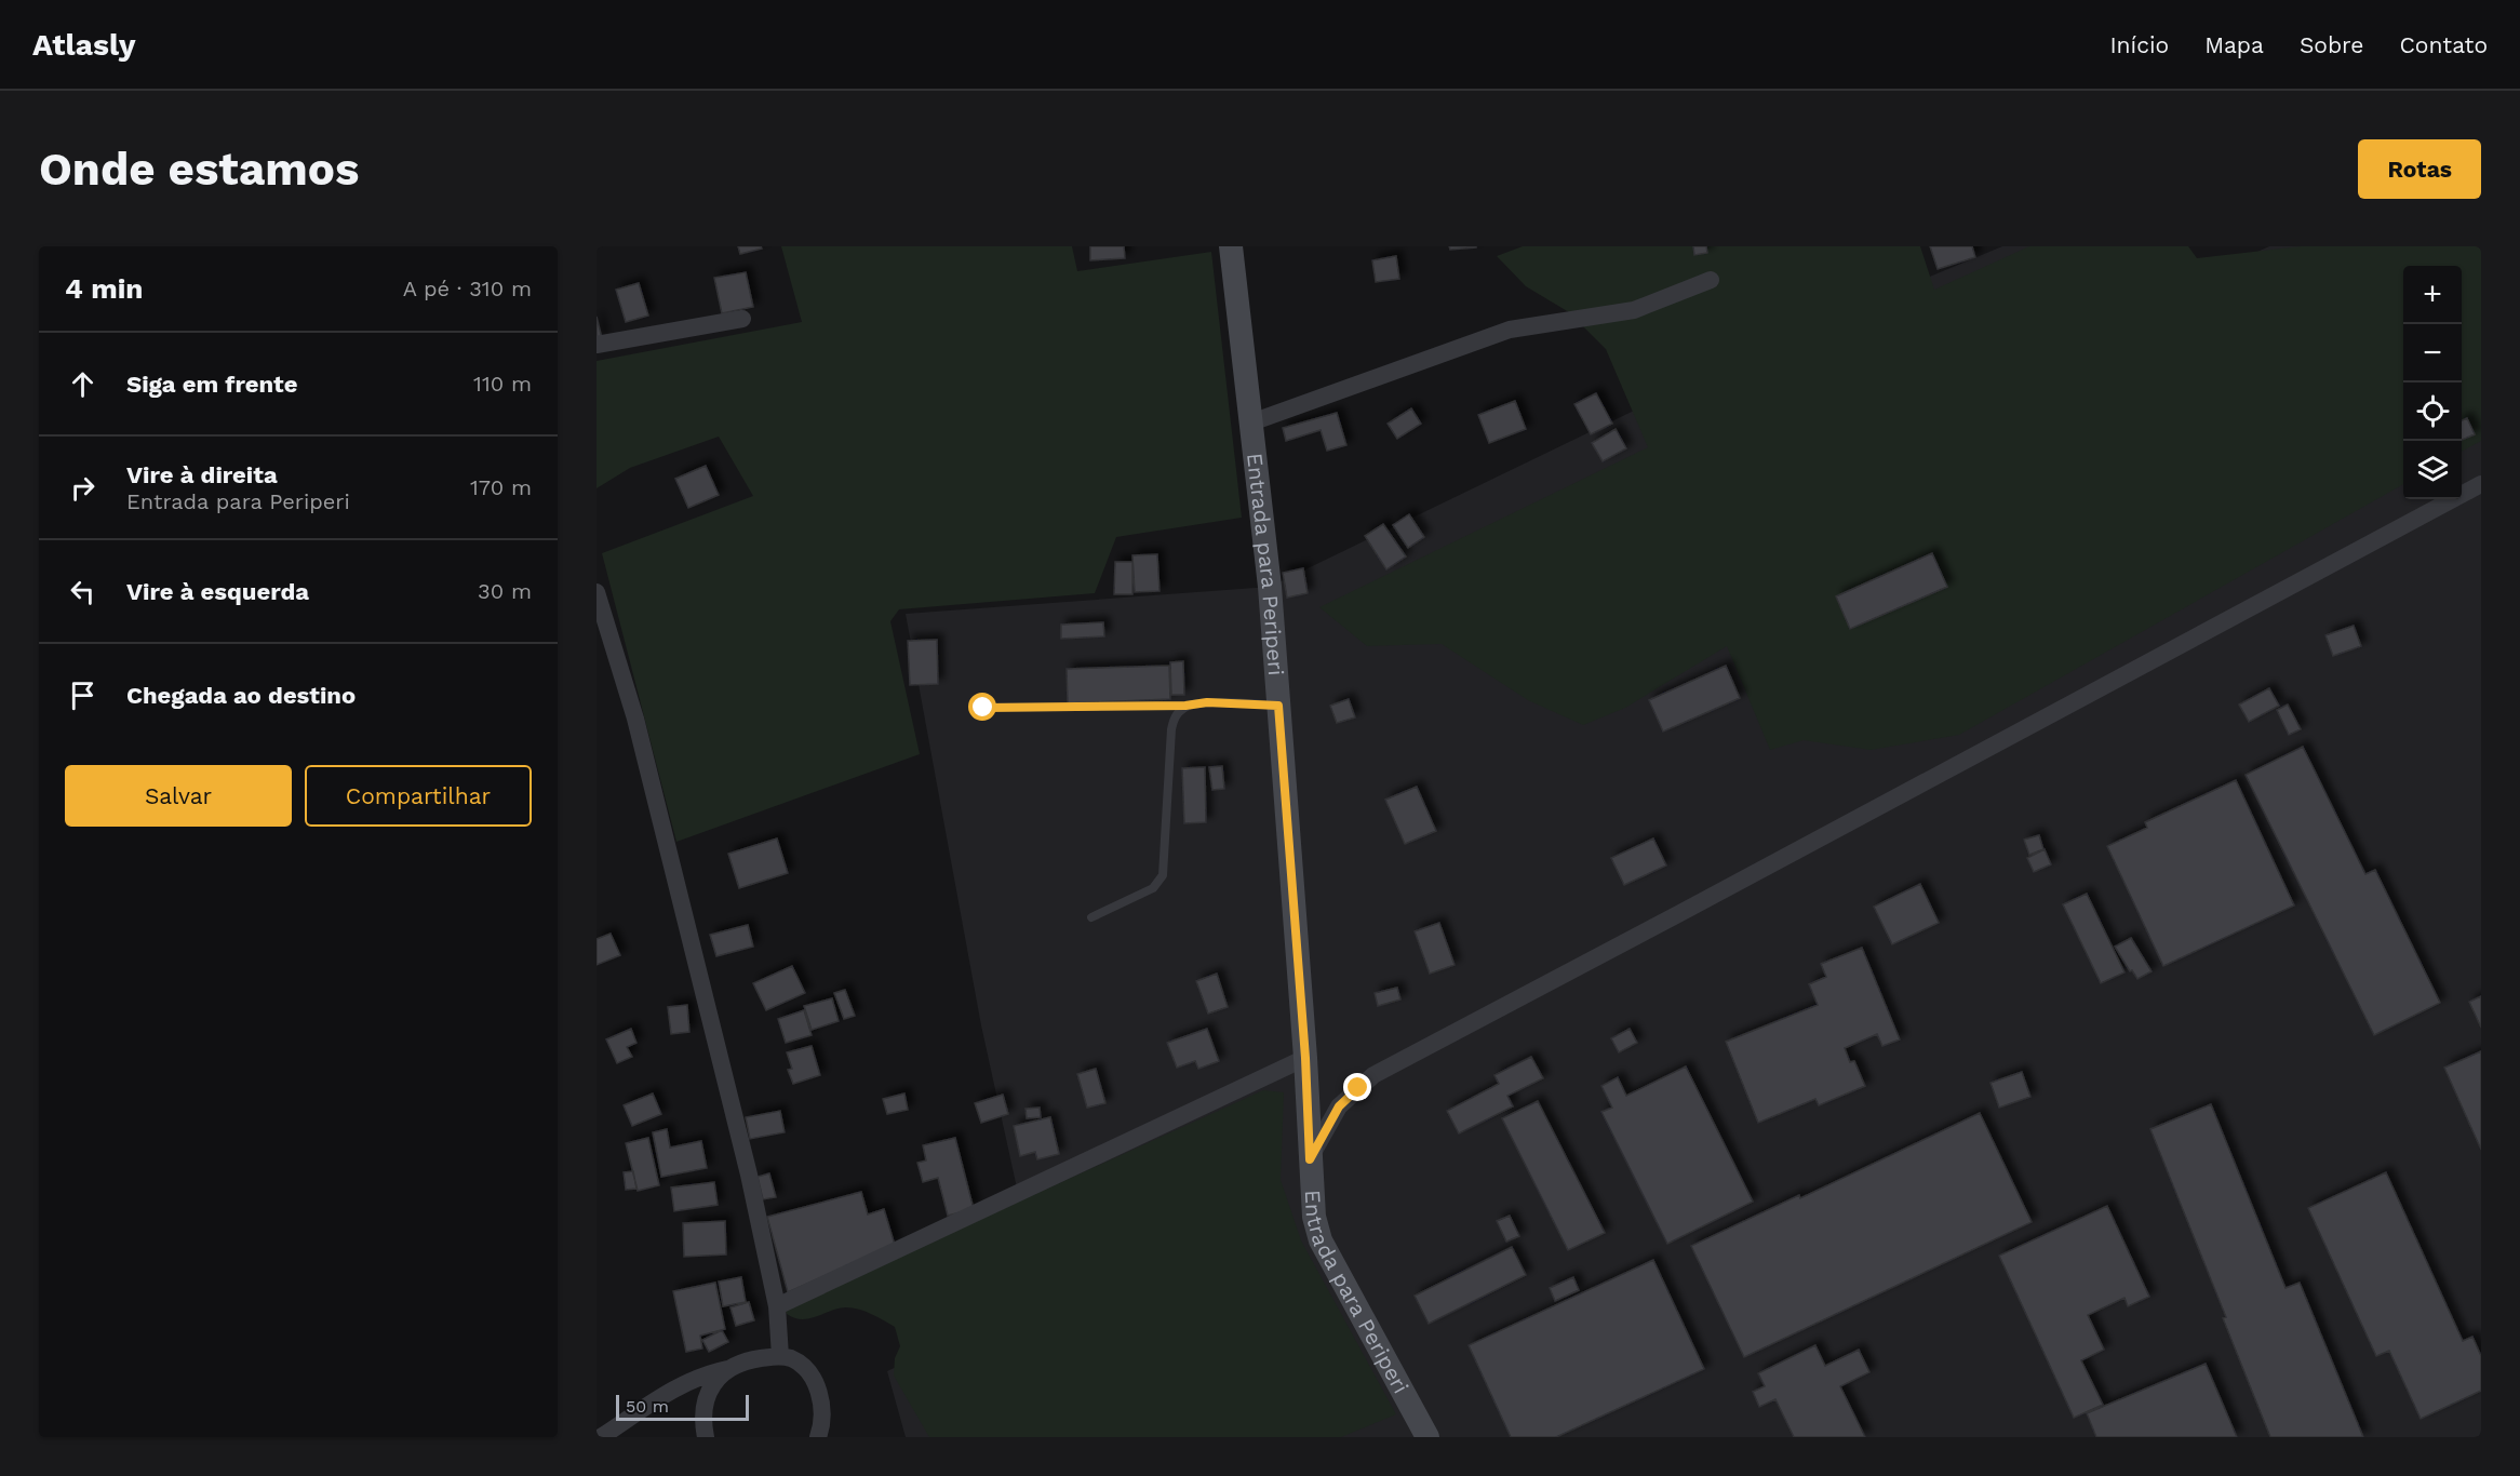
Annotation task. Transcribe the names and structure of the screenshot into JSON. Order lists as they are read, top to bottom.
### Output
{
  "streets": {
    "main road": ["Entrada para Periperi"]
  },
  "scale_bar": "50 m",
  "page": {
    "header": "Atlasly",
    "nav": [
      "Início",
      "Mapa",
      "Sobre",
      "Contato"
    ],
    "buttons": [
      "Rotas",
      ["Salvar", "Compartilhar"]
    ],
    "title": "Onde estamos",
    "heading": ["4 min", "A pé · 310 m"],
    "map_buttons": ["+", "−"],
    "list": [
      ["Siga em frente", "110 m"],
      ["Vire à direita", "Entrada para Periperi", "170 m"],
      ["Vire à esquerda", "30 m"],
      "Chegada ao destino"
    ],
    "scale": "50 m"
  }
}
